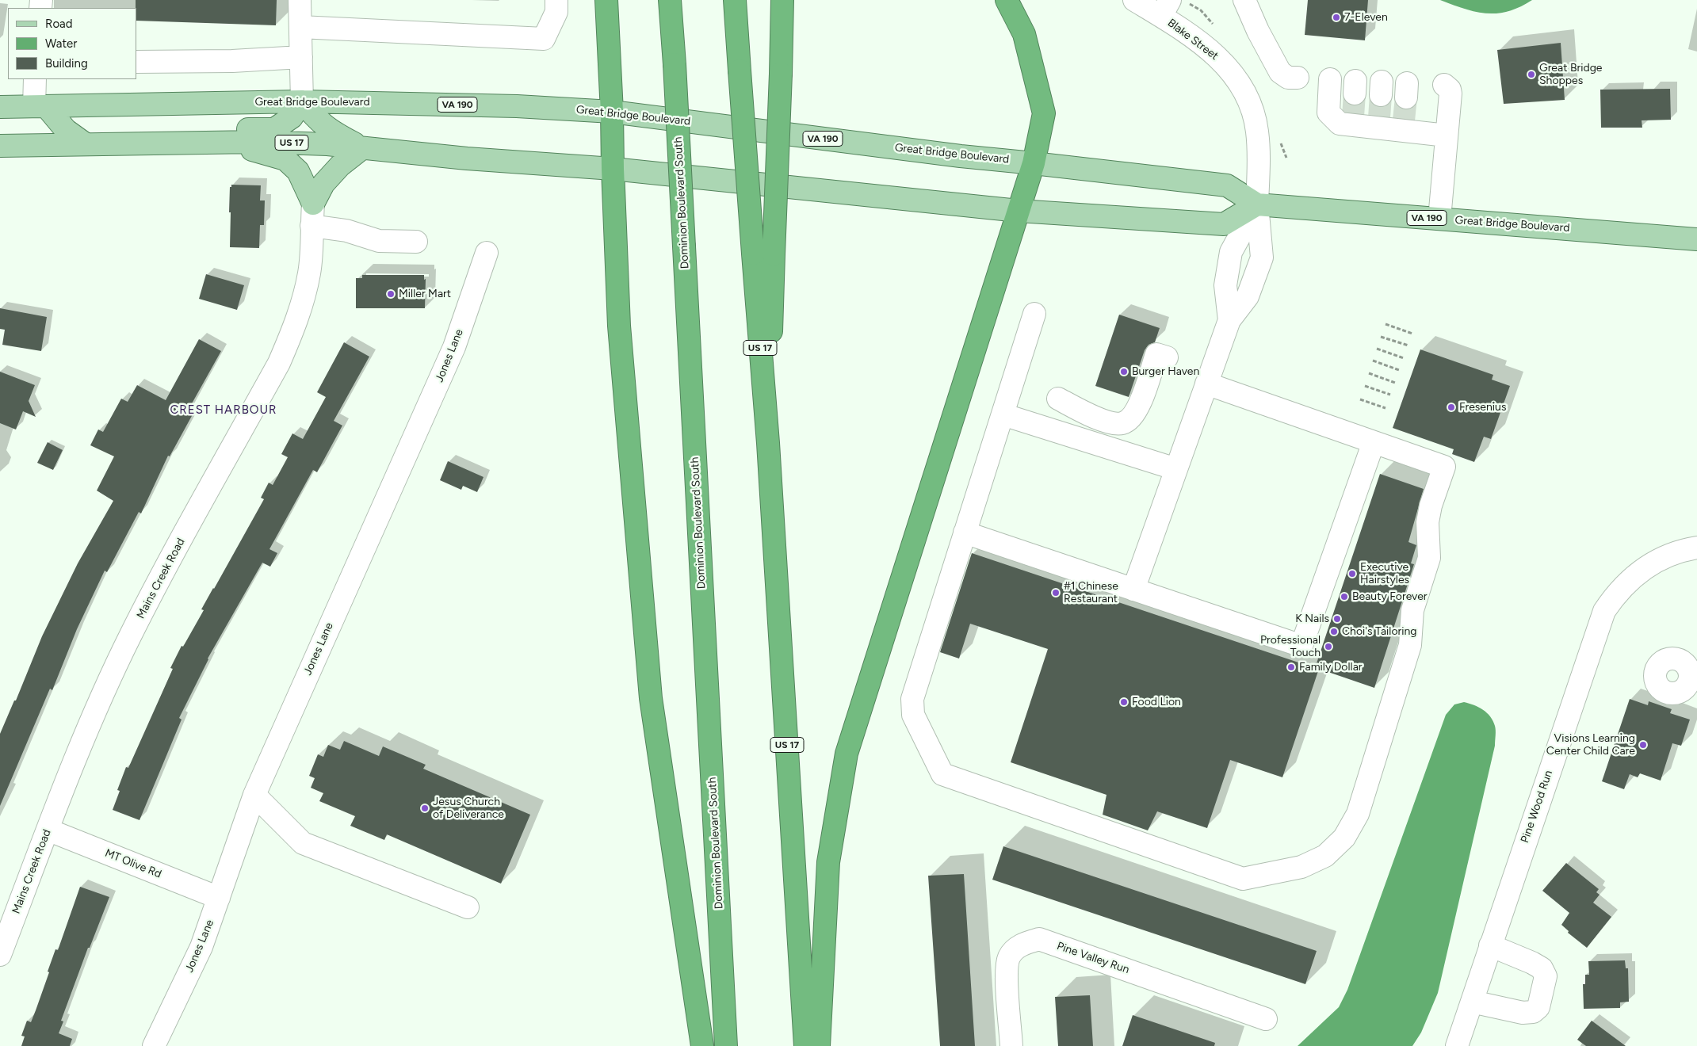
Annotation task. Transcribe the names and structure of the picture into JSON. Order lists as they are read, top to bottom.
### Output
{
  "streets": {
    "highway": ["US 17", "Dominion Boulevard South"],
    "main road": ["Great Bridge Boulevard", "VA 190"],
    "street": [
      "Blake Street",
      "Jones Lane",
      "Mains Creek Road",
      "Pine Wood Run",
      "MT Olive Rd",
      "Pine Valley Run"
    ]
  },
  "crossings": [
    ["Blake Street", "Great Bridge Boulevard"],
    ["Jones Lane", "MT Olive Rd"],
    ["Mains Creek Road", "MT Olive Rd"]
  ],
  "districts": ["CREST HARBOUR"],
  "places": [
    "7-Eleven",
    "Great Bridge Shoppes",
    "Miller Mart",
    "Burger Haven",
    "Fresenius",
    "Executive Hairstyles",
    "#1 Chinese Restaurant",
    "Beauty Forever",
    "K Nails",
    "Choi's Tailoring",
    "Professional Touch",
    "Family Dollar",
    "Food Lion",
    "Visions Learning Center Child Care",
    "Jesus Church of Deliverance"
  ],
  "legend": ["Road", "Water", "Building"]
}
